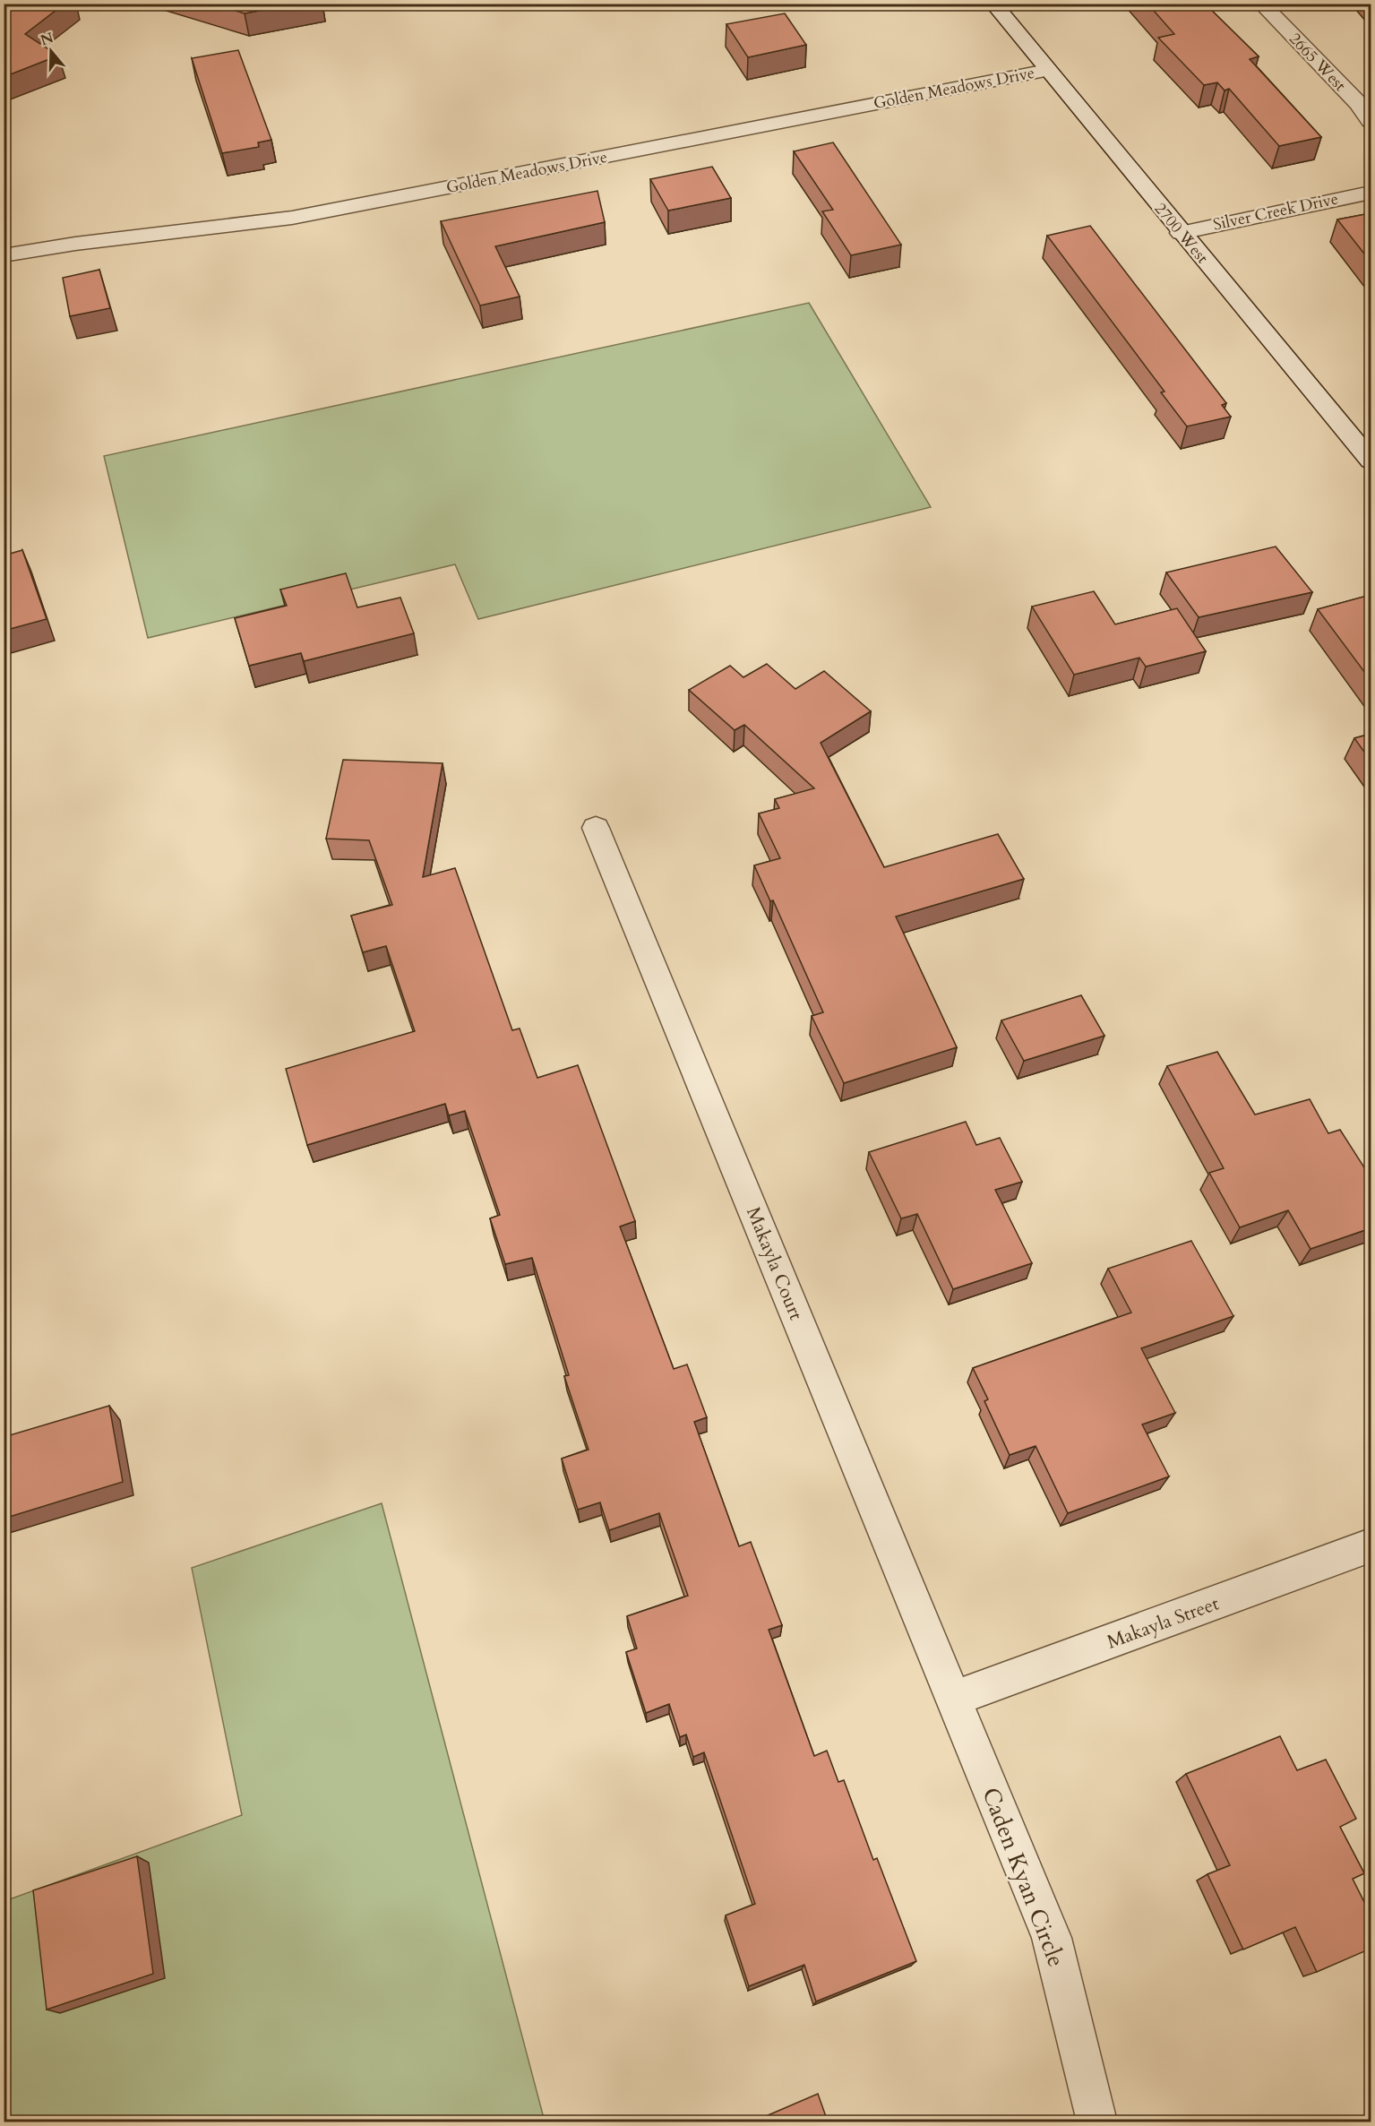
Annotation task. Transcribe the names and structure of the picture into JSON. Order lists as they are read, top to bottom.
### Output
{
  "streets": {
    "street": [
      "2665 West",
      "Golden Meadows Drive",
      "Silver Creek Drive",
      "2700 West",
      "Makayla Court",
      "Makayla Street",
      "Caden Kyan Circle"
    ]
  },
  "crossings": [
    ["Golden Meadows Drive", "2700 West"],
    ["Silver Creek Drive", "2700 West"],
    ["Makayla Court", "Makayla Street"],
    ["Makayla Court", "Caden Kyan Circle"],
    ["Makayla Street", "Caden Kyan Circle"]
  ],
  "north": "top"
}
